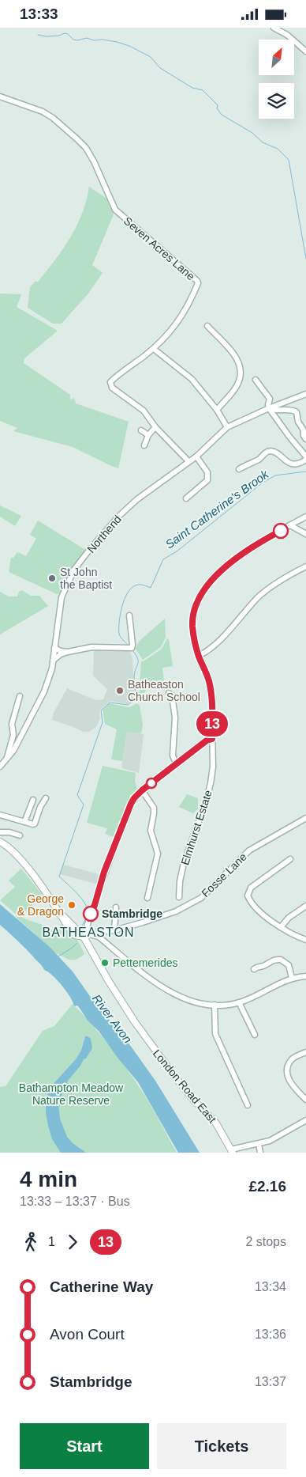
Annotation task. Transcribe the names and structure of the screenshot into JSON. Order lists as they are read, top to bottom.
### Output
{
  "streets": {
    "street": [
      "Seven Acres Lane",
      "Northend",
      "Elmhurst Estate",
      "Fosse Lane",
      "London Road East"
    ]
  },
  "crossings": [
    ["Seven Acres Lane", "Northend"],
    ["Fosse Lane", "London Road East"]
  ],
  "districts": ["BATHEASTON"],
  "water": ["Saint Catherine's Brook", "River Avon"],
  "parks": ["Bathampton Meadow Nature Reserve"],
  "places": [
    "St John the Baptist",
    "Batheaston Church School",
    "George & Dragon",
    "Stambridge",
    "Pettemerides"
  ],
  "lines": ["bus line 13"],
  "north": "top right",
  "page": {
    "status": "13:33",
    "on_map": "13",
    "heading": ["4 min", "13:33 – 13:37 · Bus", "£2.16"],
    "legs": ["1", "13", "2 stops"],
    "list": [
      {
        "name": "Catherine Way",
        "value": "13:34"
      },
      {
        "name": "Avon Court",
        "value": "13:36"
      },
      {
        "name": "Stambridge",
        "value": "13:37"
      }
    ],
    "buttons": ["Start", "Tickets"]
  }
}
